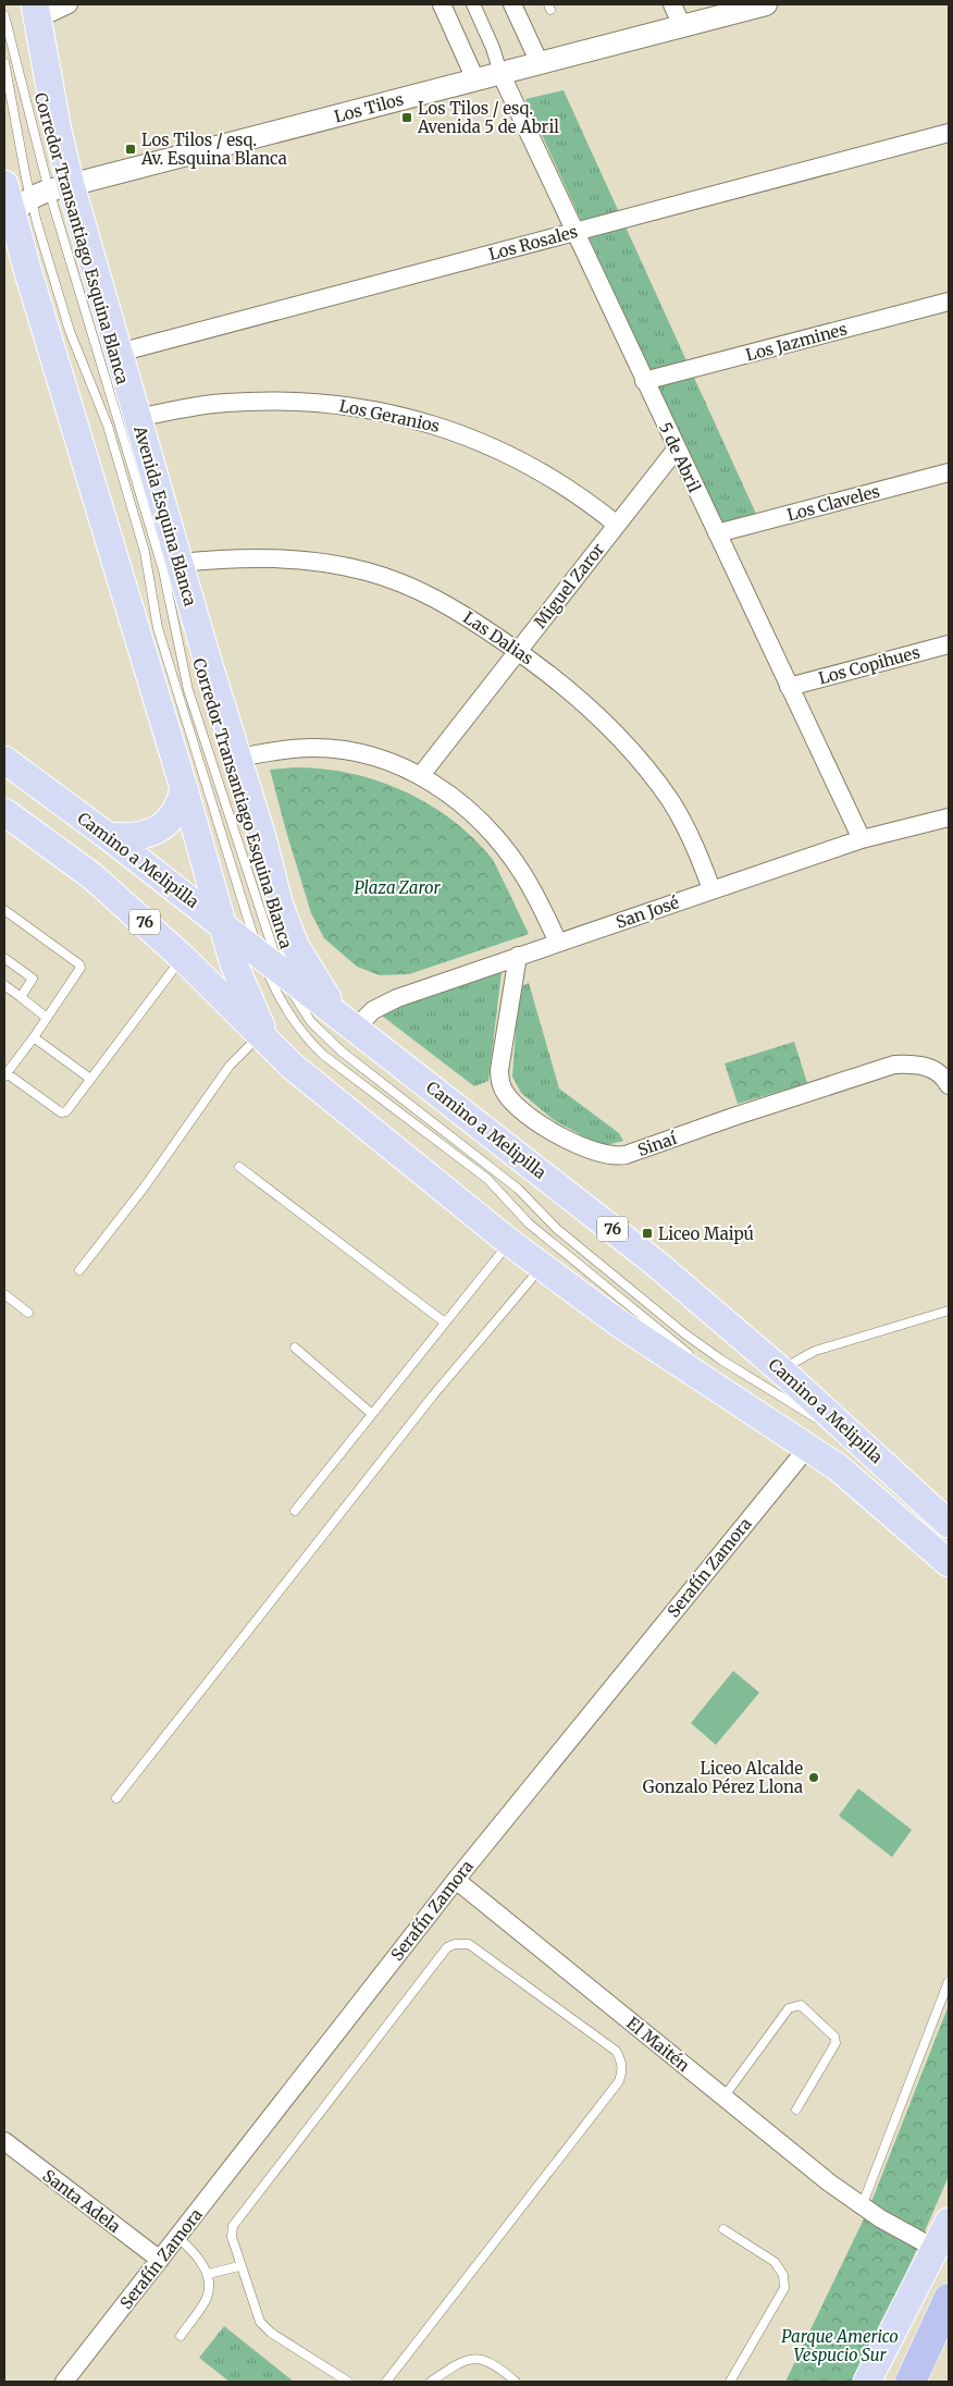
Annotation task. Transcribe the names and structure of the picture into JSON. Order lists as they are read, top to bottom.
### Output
{
  "streets": {
    "main road": ["Avenida Esquina Blanca", "Camino a Melipilla", "76"],
    "street": [
      "Los Tilos",
      "Los Rosales",
      "Los Jazmines",
      "Los Geranios",
      "5 de Abril",
      "Los Claveles",
      "Miguel Zaror",
      "Las Dalias",
      "Los Copihues",
      "San José",
      "Sinaí",
      "Serafín Zamora",
      "El Maitén",
      "Santa Adela"
    ],
    "lane": ["Corredor Transantiago Esquina Blanca"]
  },
  "crossings": [
    ["Los Tilos", "Corredor Transantiago Esquina Blanca"],
    ["Los Tilos", "5 de Abril"],
    ["Los Tilos", "Avenida Esquina Blanca"],
    ["Corredor Transantiago Esquina Blanca", "Avenida Esquina Blanca"],
    ["Corredor Transantiago Esquina Blanca", "Camino a Melipilla"],
    ["Los Rosales", "5 de Abril"],
    ["Los Rosales", "Avenida Esquina Blanca"],
    ["Los Jazmines", "5 de Abril"],
    ["Los Geranios", "Avenida Esquina Blanca"],
    ["Los Geranios", "Miguel Zaror"],
    ["5 de Abril", "Los Claveles"],
    ["5 de Abril", "Miguel Zaror"],
    ["5 de Abril", "Los Copihues"],
    ["5 de Abril", "San José"],
    ["Avenida Esquina Blanca", "Las Dalias"],
    ["Avenida Esquina Blanca", "Camino a Melipilla"],
    ["Avenida Esquina Blanca", "San José"],
    ["Miguel Zaror", "Las Dalias"],
    ["Las Dalias", "San José"],
    ["Camino a Melipilla", "San José"],
    ["Camino a Melipilla", "Serafín Zamora"],
    ["San José", "Sinaí"],
    ["Serafín Zamora", "El Maitén"],
    ["Serafín Zamora", "Santa Adela"]
  ],
  "parks": ["Plaza Zaror", "Parque Americo Vespucio Sur"],
  "places": {
    "transit": ["Los Tilos / esq. Avenida 5 de Abril", "Los Tilos / esq. Av. Esquina Blanca", "Liceo Maipú"],
    "other": ["Liceo Alcalde Gonzalo Pérez Llona"]
  }
}
